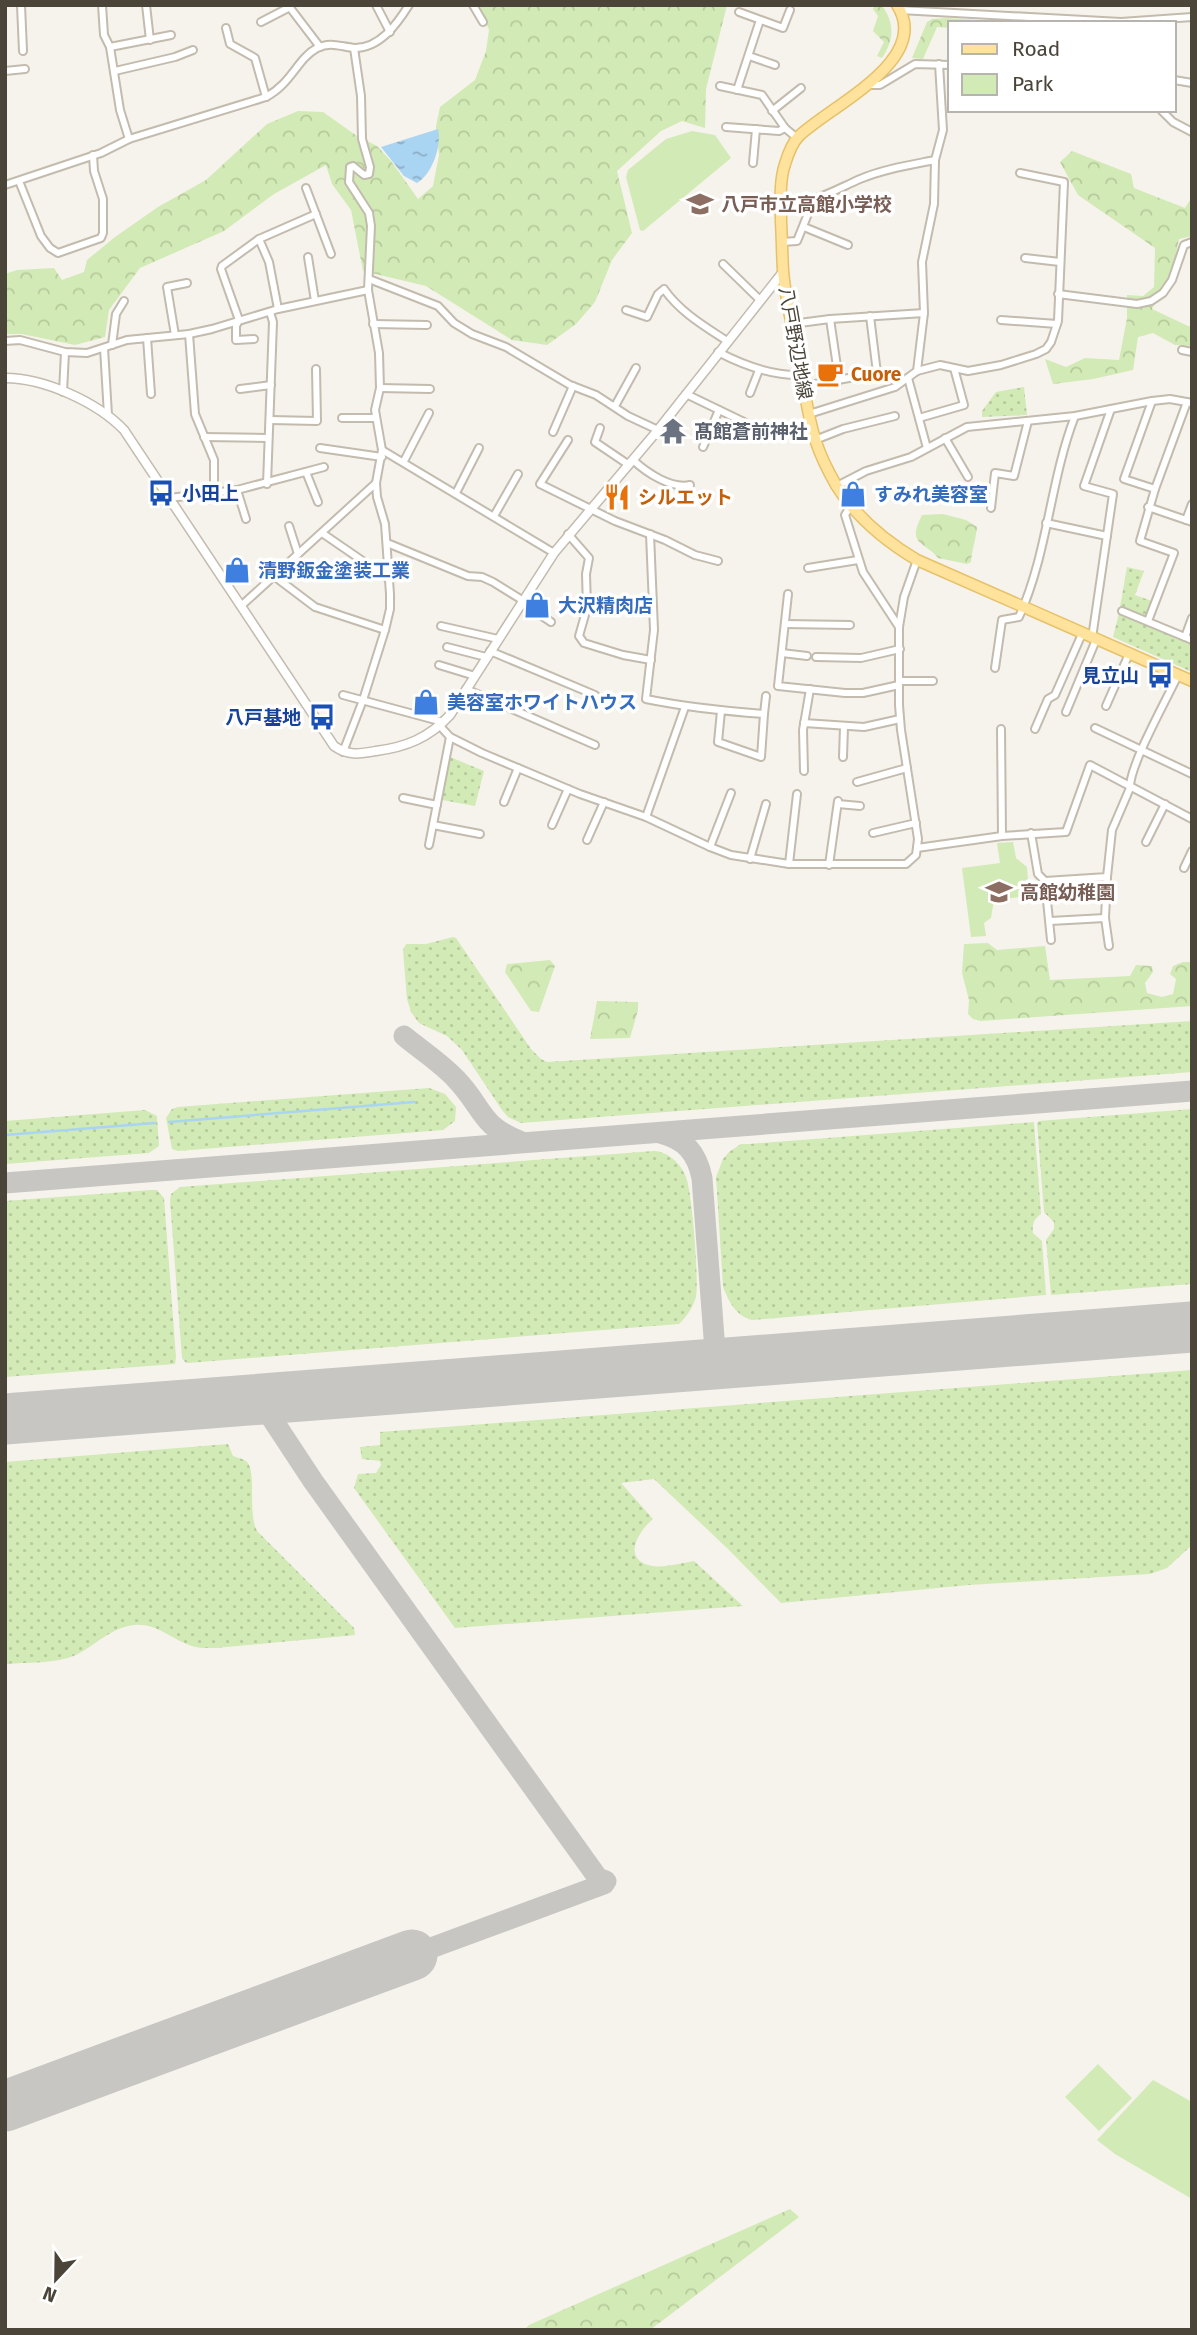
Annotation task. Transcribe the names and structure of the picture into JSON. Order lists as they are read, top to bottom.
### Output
{
  "streets": {
    "main road": ["八戸野辺地線"]
  },
  "places": {
    "school or university": ["八戸市立高館小学校", "高館幼稚園"],
    "cafe": ["Cuore"],
    "temple": ["髙館蒼前神社"],
    "bus stop": ["小田上", "見立山", "八戸基地"],
    "shop": [
      "すみれ美容室",
      "清野鈑金塗装工業",
      "大沢精肉店",
      "美容室ホワイトハウス"
    ],
    "restaurant": ["シルエット"]
  },
  "legend": ["Road", "Park"],
  "north": "bottom"
}
